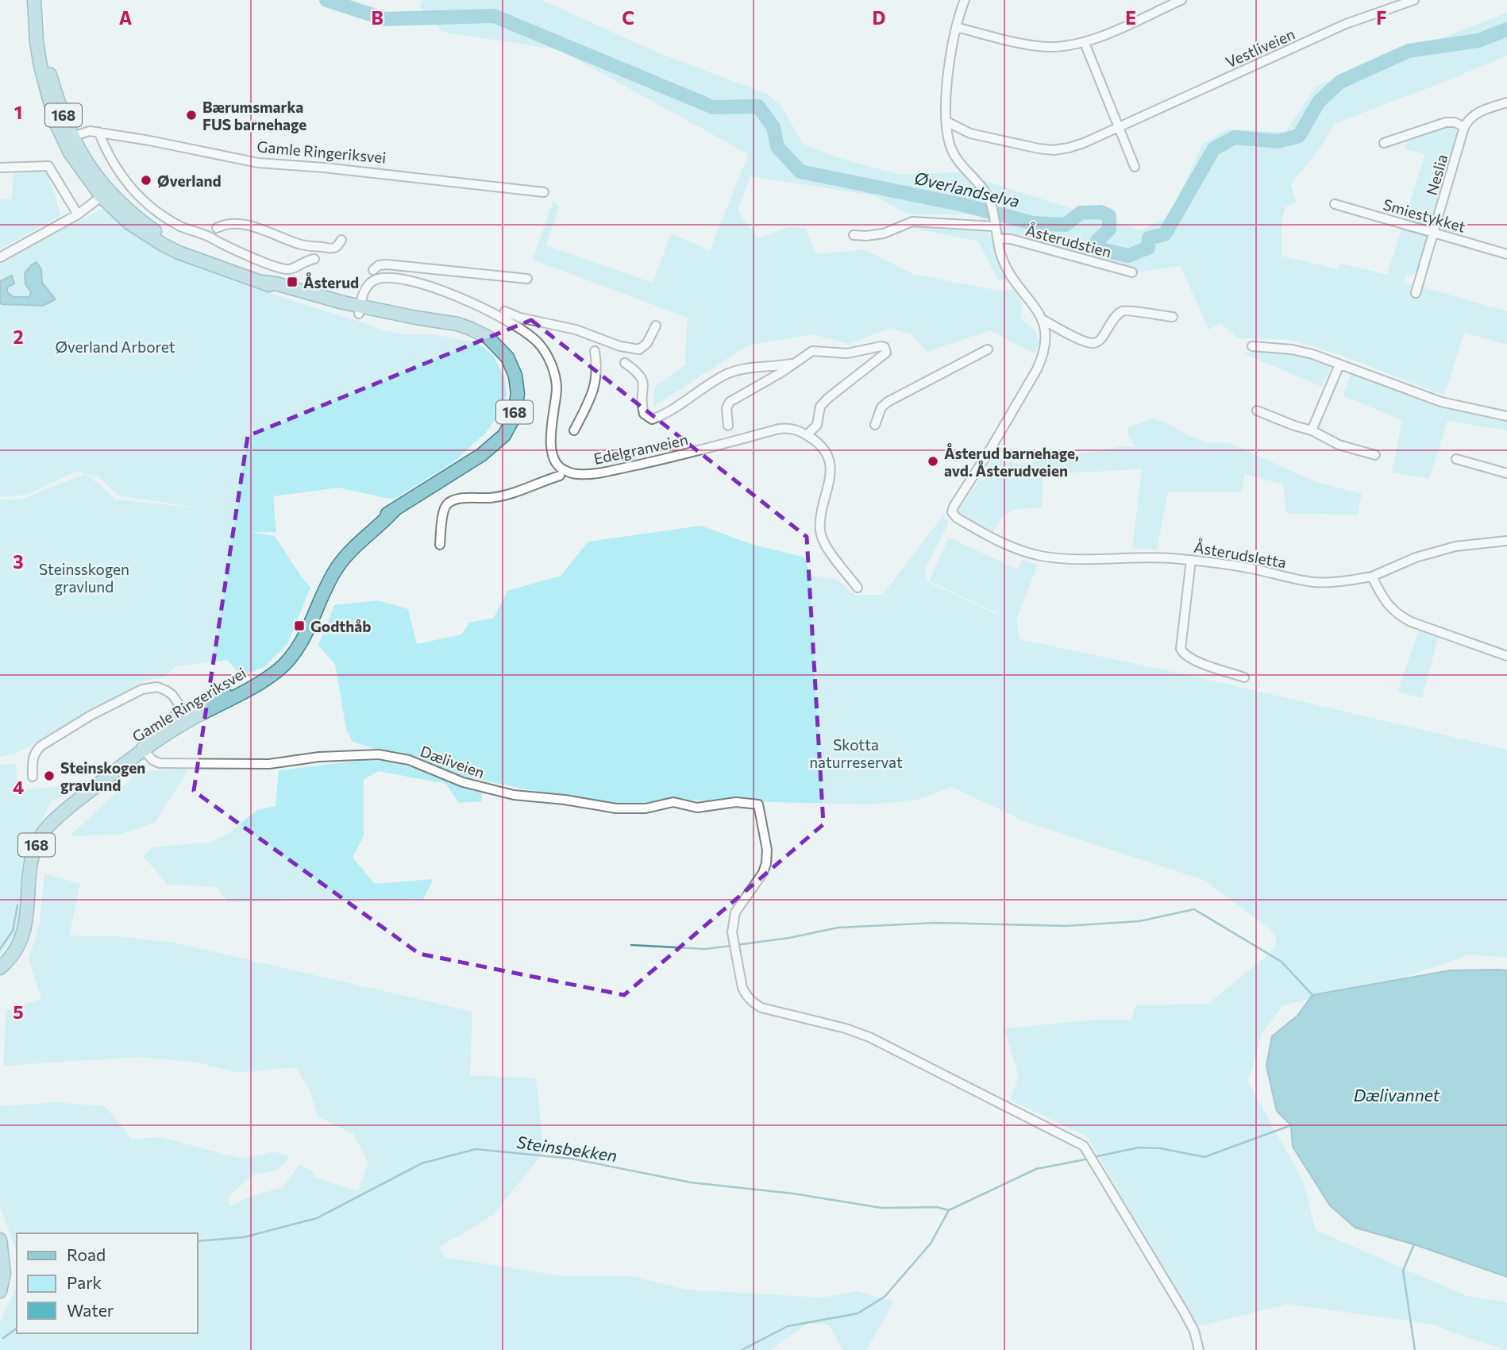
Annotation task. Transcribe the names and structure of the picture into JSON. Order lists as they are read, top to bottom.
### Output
{
  "streets": {
    "main road": ["168", "Gamle Ringeriksvei"],
    "street": [
      "Vestliveien",
      "Neslia",
      "Smiestykket",
      "Åsterudstien",
      "Edelgranveien",
      "Åsterudsletta",
      "Dæliveien"
    ]
  },
  "crossings": [
    ["Gamle Ringeriksvei", "Edelgranveien"],
    ["Gamle Ringeriksvei", "Dæliveien"],
    ["Neslia", "Smiestykket"]
  ],
  "water": ["Øverlandselva", "Dælivannet", "Steinsbekken"],
  "parks": ["Øverland Arboret", "Steinsskogen gravlund", "Skotta naturreservat"],
  "places": {
    "other": [
      "Bærumsmarka FUS barnehage",
      "Øverland",
      "Åsterud barnehage, avd. Åsterudveien",
      "Steinskogen gravlund"
    ],
    "transit": ["Åsterud", "Godthåb"]
  },
  "legend": ["Road", "Park", "Water"],
  "grid": {
    "columns": [
      "A",
      "B",
      "C",
      "D",
      "E",
      "F"
    ],
    "rows": [
      "1",
      "2",
      "3",
      "4",
      "5"
    ]
  }
}
